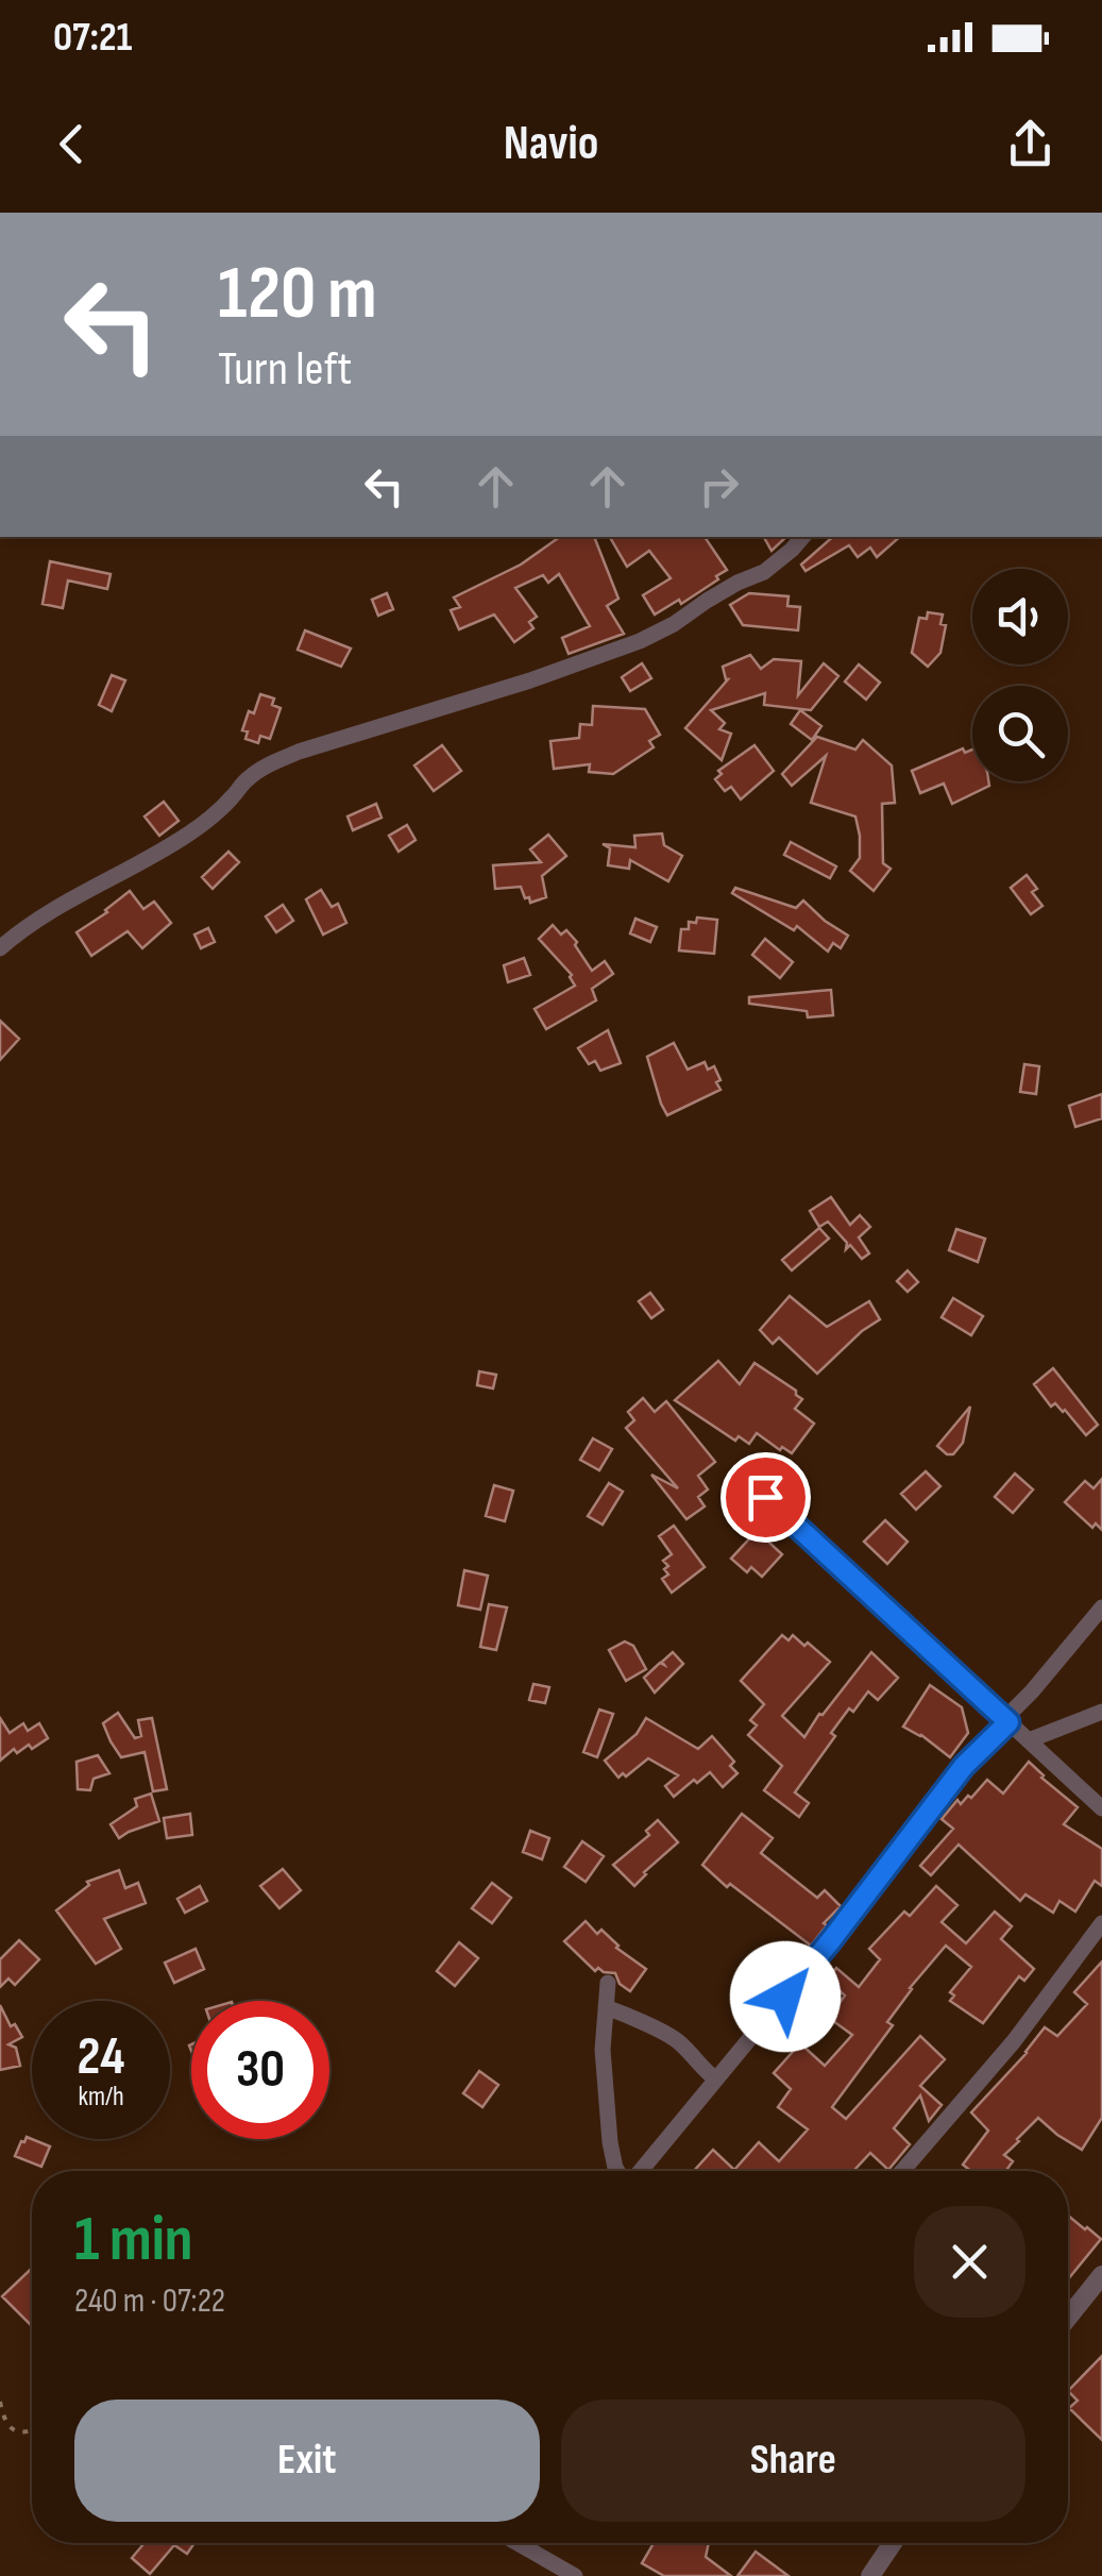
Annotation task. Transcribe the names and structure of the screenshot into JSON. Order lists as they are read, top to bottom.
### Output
{
  "page": {
    "status": "07:21",
    "header": "Navio",
    "turn": ["120 m", "Turn left"],
    "speed": "24 km/h",
    "limit": "30",
    "heading": ["1 min", "240 m · 07:22"],
    "buttons": ["Exit", "Share"]
  }
}
